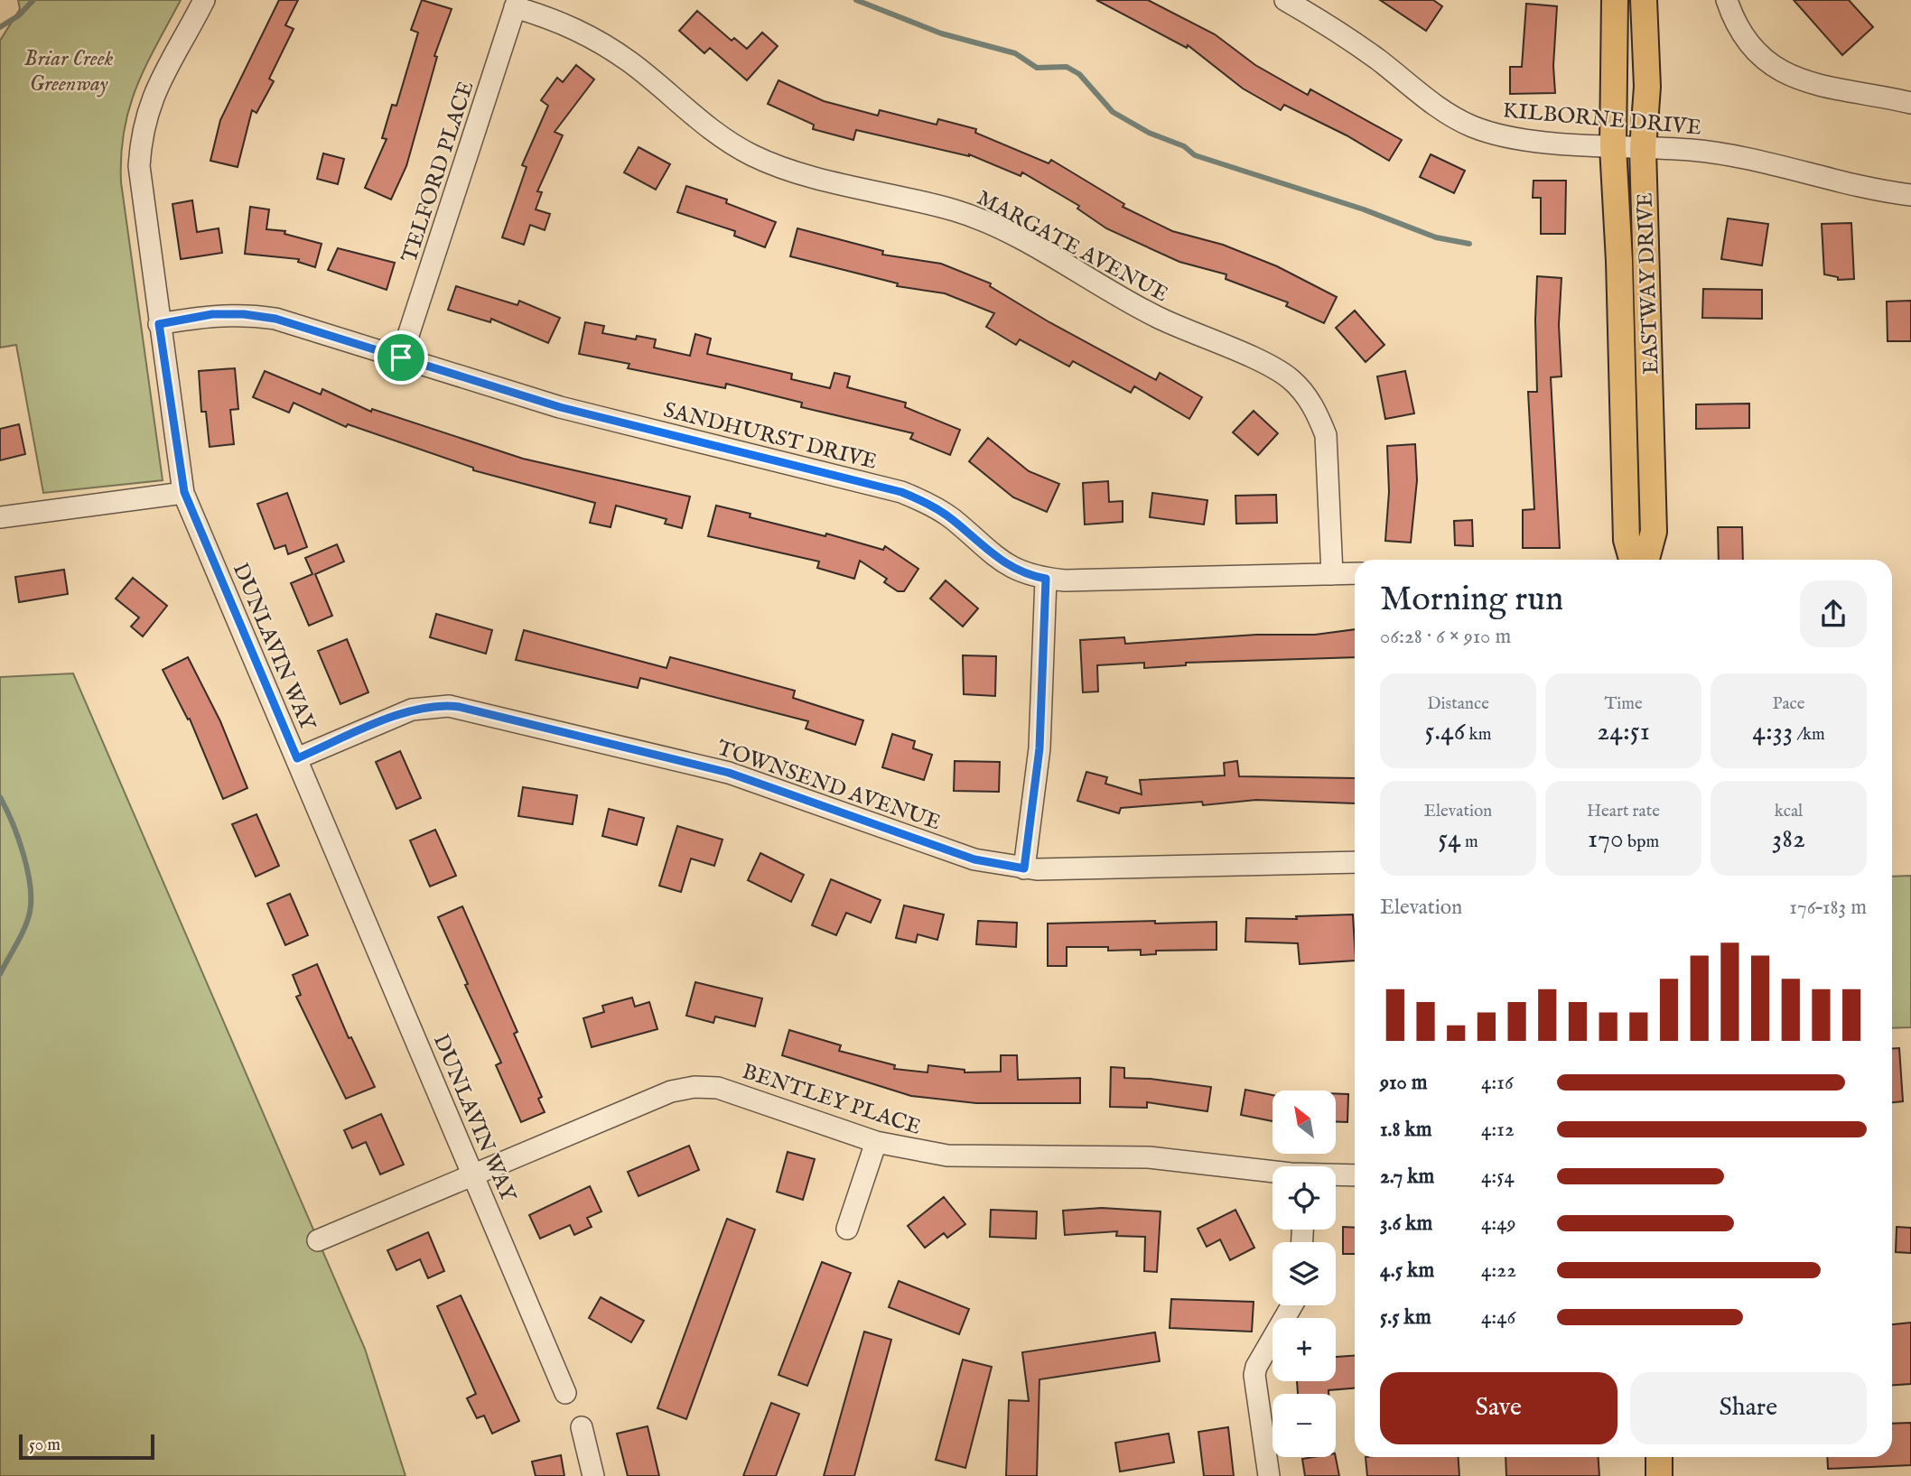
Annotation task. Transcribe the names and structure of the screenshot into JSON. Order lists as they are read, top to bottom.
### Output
{
  "streets": {
    "main road": ["EASTWAY DRIVE"],
    "street": [
      "KILBORNE DRIVE",
      "TELFORD PLACE",
      "MARGATE AVENUE",
      "SANDHURST DRIVE",
      "DUNLAVIN WAY",
      "TOWNSEND AVENUE",
      "BENTLEY PLACE"
    ]
  },
  "crossings": [
    ["KILBORNE DRIVE", "EASTWAY DRIVE"],
    ["TELFORD PLACE", "MARGATE AVENUE"],
    ["TELFORD PLACE", "SANDHURST DRIVE"],
    ["MARGATE AVENUE", "SANDHURST DRIVE"],
    ["SANDHURST DRIVE", "DUNLAVIN WAY"],
    ["DUNLAVIN WAY", "TOWNSEND AVENUE"],
    ["DUNLAVIN WAY", "BENTLEY PLACE"]
  ],
  "parks": ["Briar Creek Greenway"],
  "scale_bar": "50 m",
  "north": "top left",
  "page": {
    "heading": ["Morning run", "06:28 · 6 × 910 m"],
    "stats": [
      ["Distance", "5.46 km"],
      ["Time", "24:51"],
      ["Pace", "4:33 /km"],
      ["Elevation", "54 m"],
      ["Heart rate", "170 bpm"],
      ["kcal", "382"]
    ],
    "chart": ["Elevation", "176–183 m"],
    "list": [
      {
        "name": "910 m",
        "note": "4:16"
      },
      {
        "name": "1.8 km",
        "note": "4:12"
      },
      {
        "name": "2.7 km",
        "note": "4:54"
      },
      {
        "name": "3.6 km",
        "note": "4:49"
      },
      {
        "name": "4.5 km",
        "note": "4:22"
      },
      {
        "name": "5.5 km",
        "note": "4:46"
      }
    ],
    "map_buttons": ["+", "−"],
    "buttons": ["Save", "Share"],
    "scale": "50 m"
  }
}
